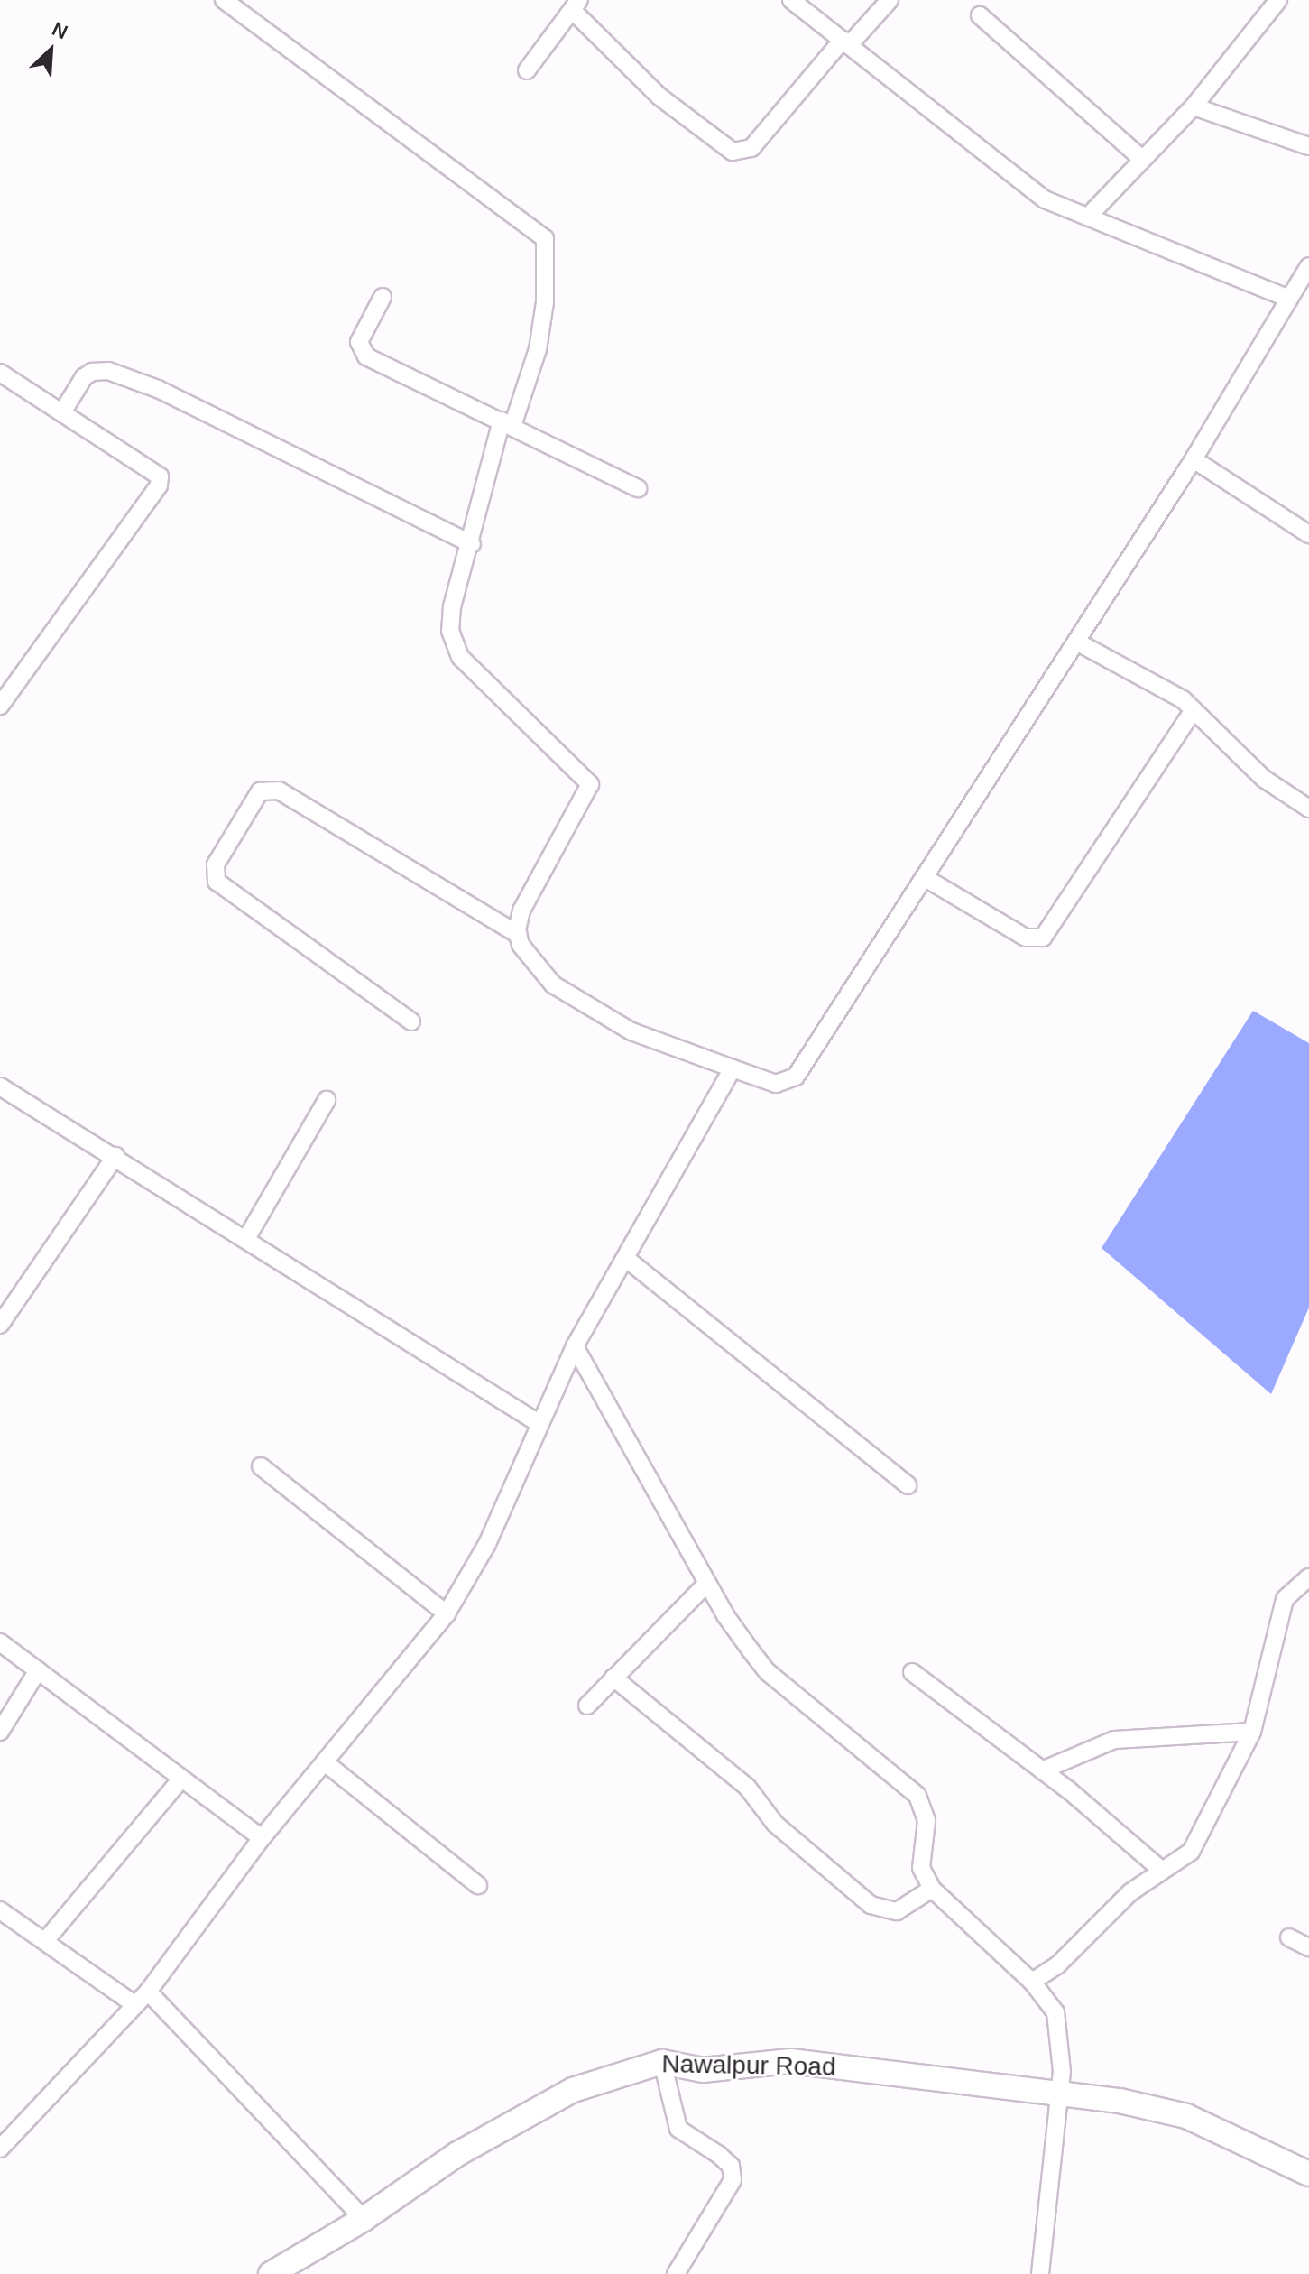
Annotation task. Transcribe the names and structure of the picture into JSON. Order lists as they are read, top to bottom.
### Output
{
  "streets": {
    "street": ["Nawalpur Road"]
  },
  "north": "top right"
}
